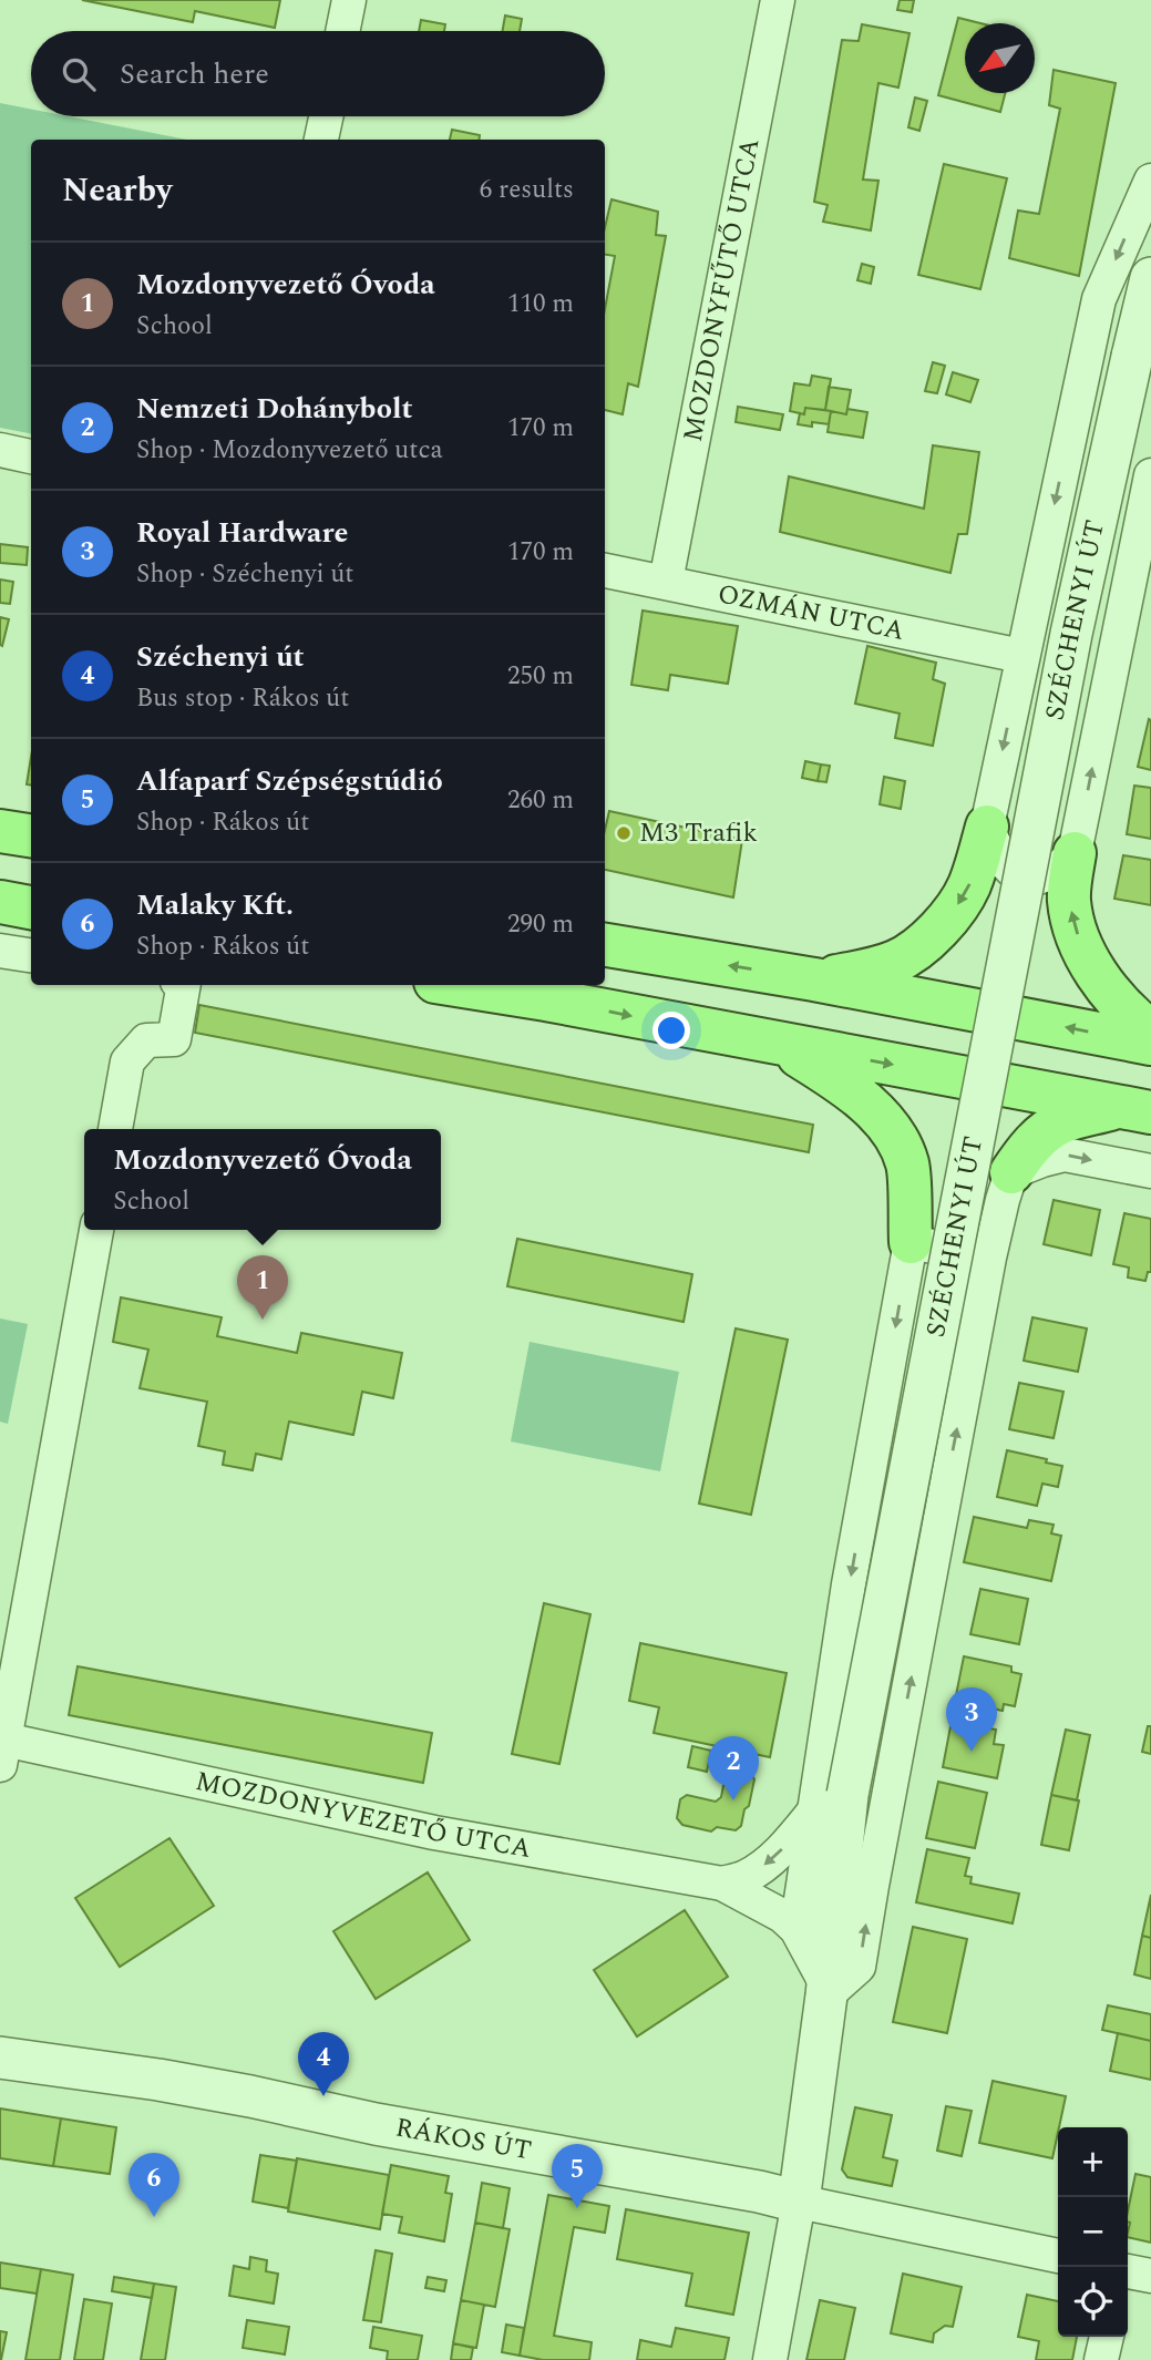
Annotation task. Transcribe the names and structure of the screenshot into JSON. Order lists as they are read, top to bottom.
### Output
{
  "streets": {
    "street": [
      "MOZDONYFŰTŐ UTCA",
      "OZMÁN UTCA",
      "SZÉCHENYI ÚT",
      "MOZDONYVEZETŐ UTCA",
      "RÁKOS ÚT"
    ]
  },
  "crossings": [
    ["MOZDONYFŰTŐ UTCA", "OZMÁN UTCA"],
    ["SZÉCHENYI ÚT", "RÁKOS ÚT"]
  ],
  "places": ["M3 Trafik"],
  "north": "bottom left",
  "page": {
    "search": "Search here",
    "heading": ["Nearby", "6 results"],
    "list": [
      {
        "mark": "1",
        "name": "Mozdonyvezető Óvoda",
        "note": "School",
        "value": "110 m"
      },
      {
        "mark": "2",
        "name": "Nemzeti Dohánybolt",
        "note": "Shop · Mozdonyvezető utca",
        "value": "170 m"
      },
      {
        "mark": "3",
        "name": "Royal Hardware",
        "note": "Shop · Széchenyi út",
        "value": "170 m"
      },
      {
        "mark": "4",
        "name": "Széchenyi út",
        "note": "Bus stop · Rákos út",
        "value": "250 m"
      },
      {
        "mark": "5",
        "name": "Alfaparf Szépségstúdió",
        "note": "Shop · Rákos út",
        "value": "260 m"
      },
      {
        "mark": "6",
        "name": "Malaky Kft.",
        "note": "Shop · Rákos út",
        "value": "290 m"
      }
    ],
    "popup": ["Mozdonyvezető Óvoda", "School"],
    "pins": [
      "1",
      "3",
      "2",
      "4",
      "5",
      "6"
    ],
    "map_buttons": ["+", "−"]
  }
}
